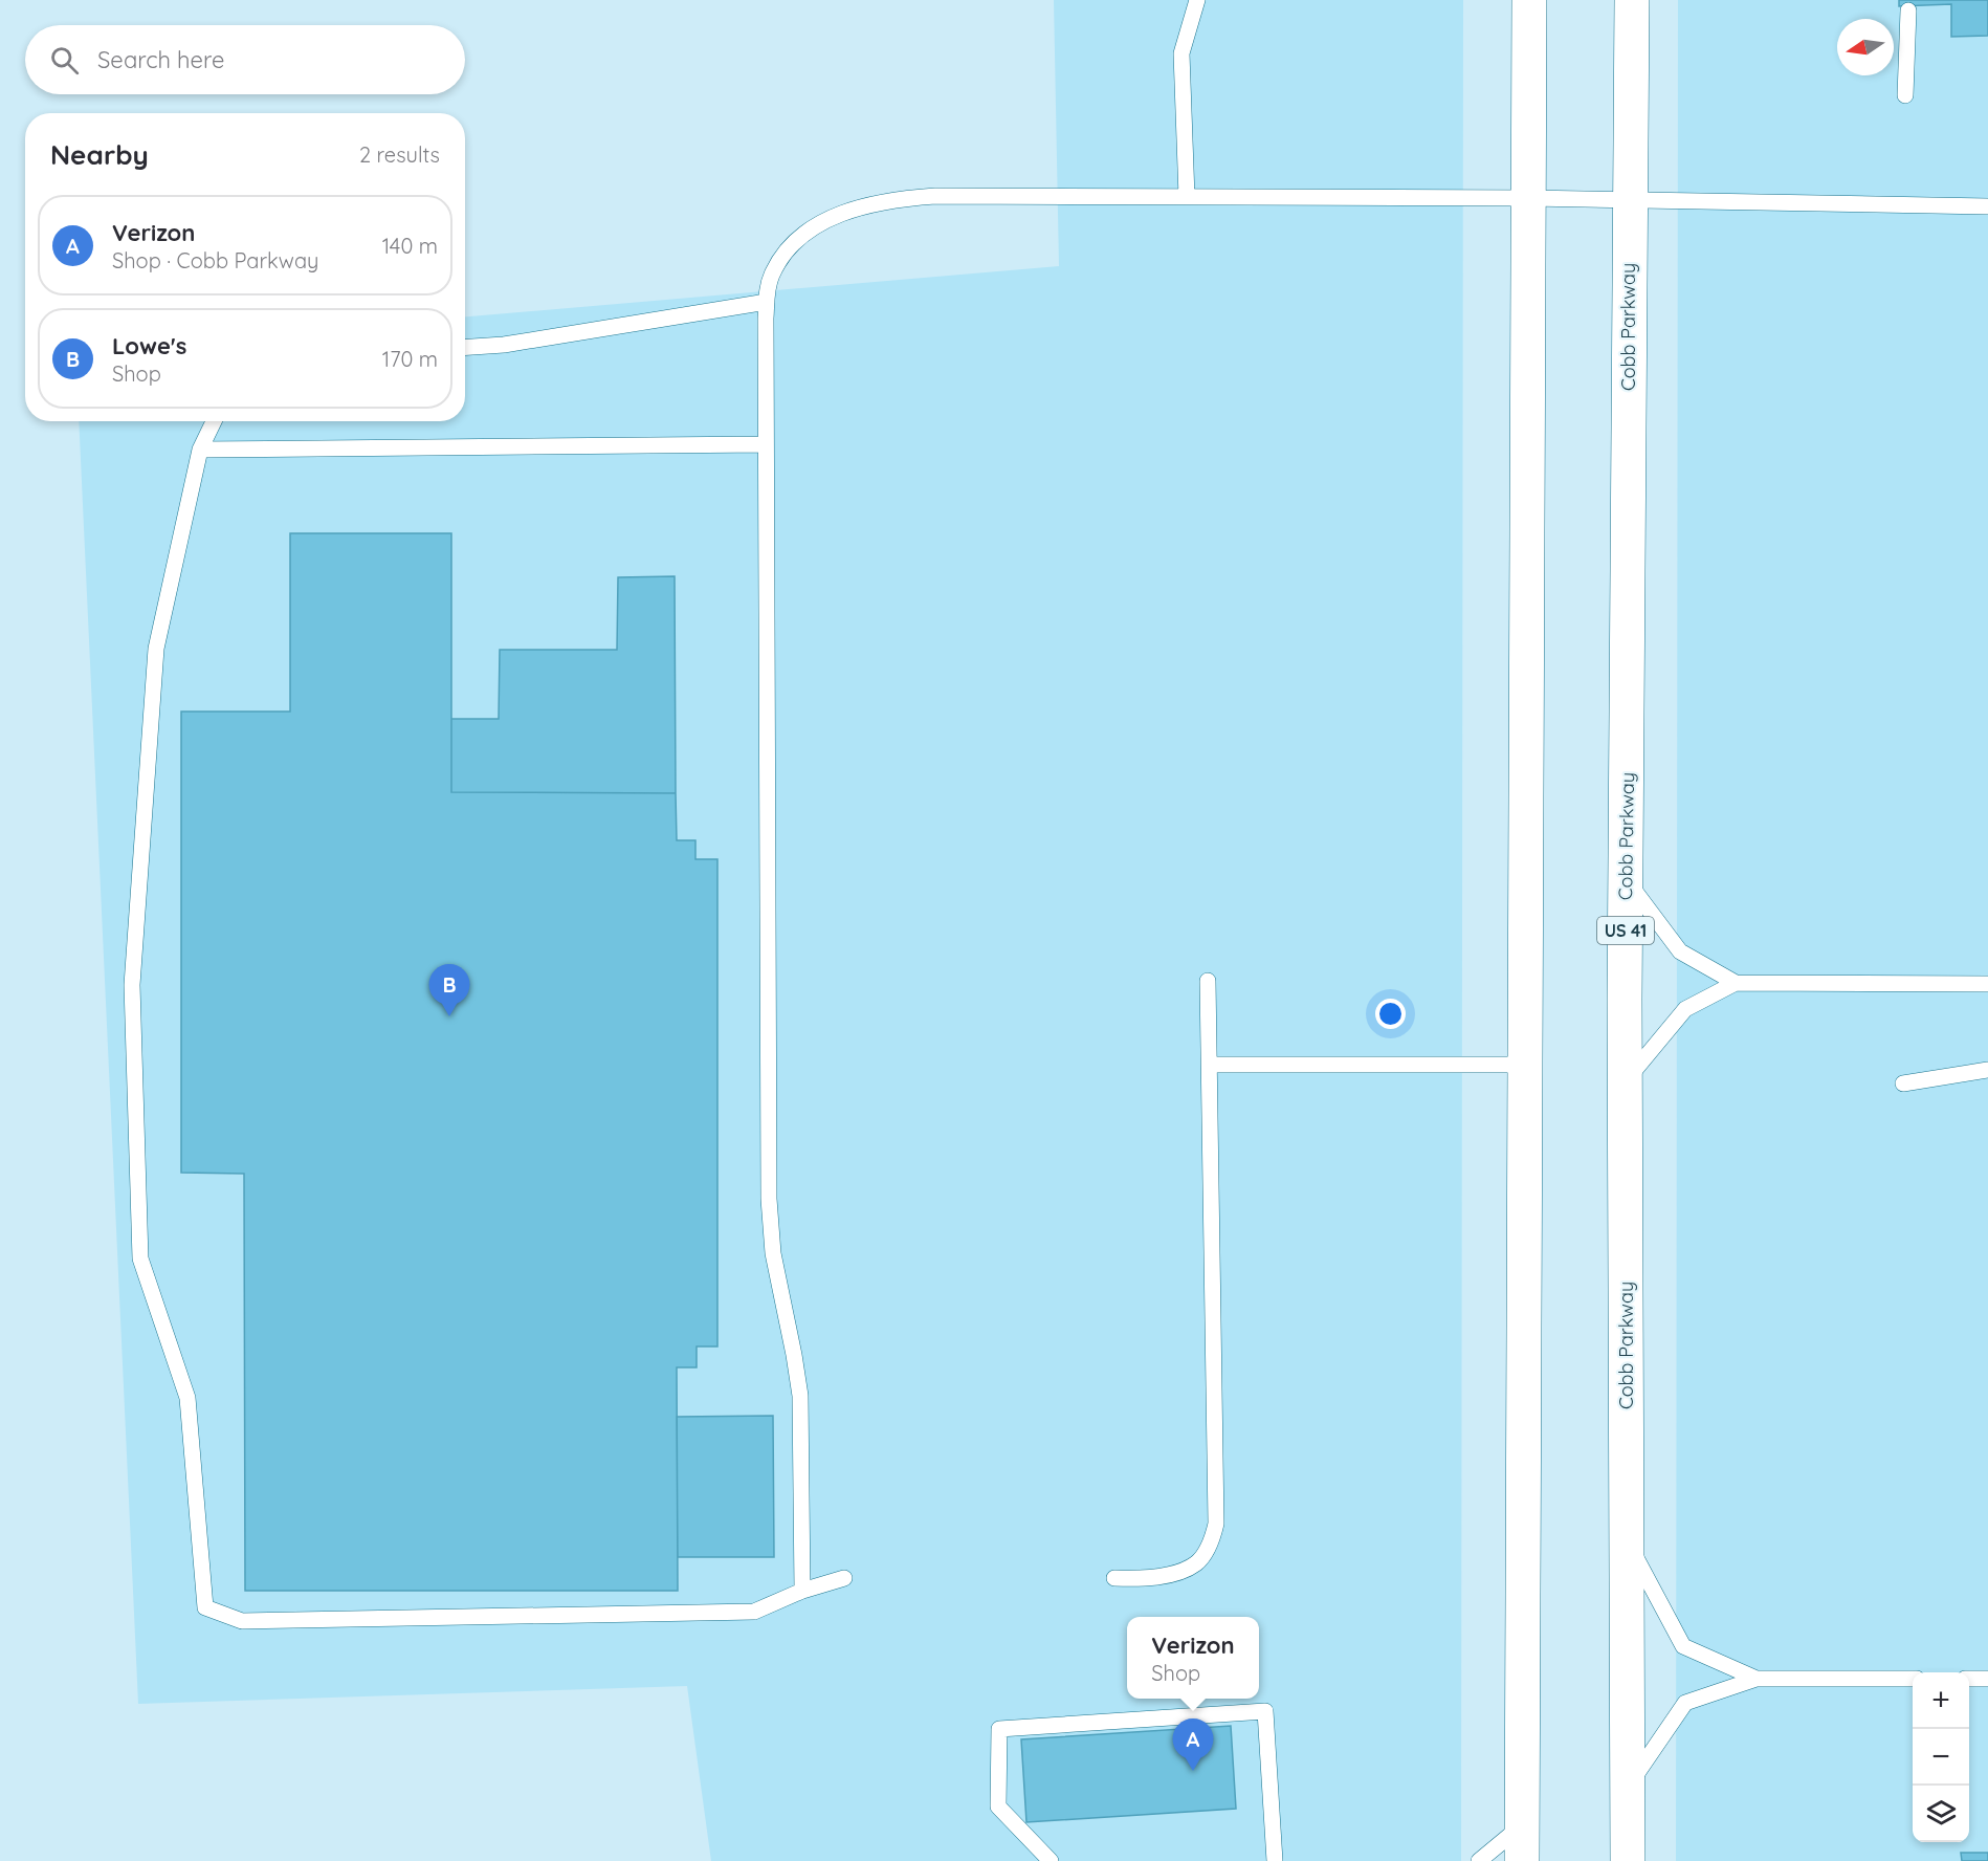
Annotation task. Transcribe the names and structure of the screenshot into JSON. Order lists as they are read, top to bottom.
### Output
{
  "streets": {
    "main road": ["Cobb Parkway", "US 41"]
  },
  "north": "left",
  "page": {
    "search": "Search here",
    "heading": ["Nearby", "2 results"],
    "list": [
      {
        "mark": "A",
        "name": "Verizon",
        "note": "Shop · Cobb Parkway",
        "value": "140 m"
      },
      {
        "mark": "B",
        "name": "Lowe's",
        "note": "Shop",
        "value": "170 m"
      }
    ],
    "pins": ["B", "A"],
    "popup": ["Verizon", "Shop"],
    "map_buttons": ["+", "−"]
  }
}
